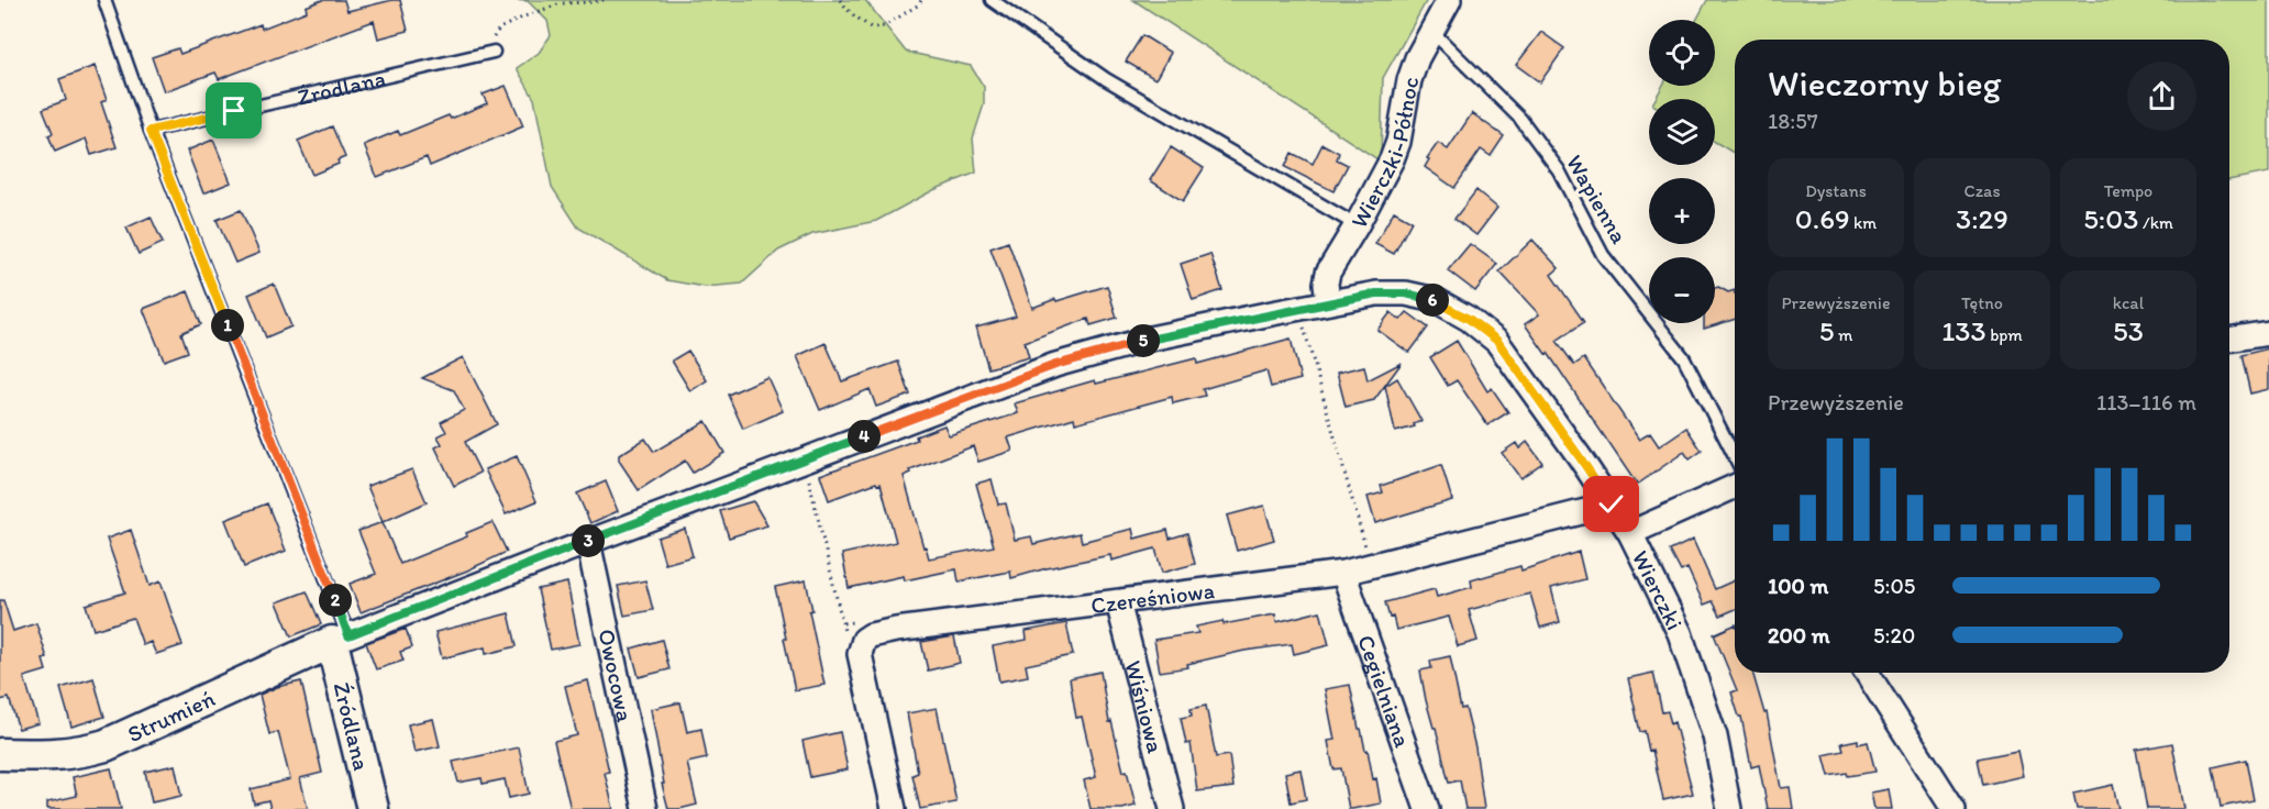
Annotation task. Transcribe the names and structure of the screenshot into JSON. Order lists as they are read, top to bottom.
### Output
{
  "streets": {
    "street": [
      "Źródlana",
      "Wierczki-Północ",
      "Wierczki",
      "Czereśniowa",
      "Owocowa",
      "Cegielniana",
      "Wiśniowa",
      "Strumień"
    ],
    "lane": ["Wapienna"]
  },
  "crossings": [
    ["Źródlana", "Wierczki"],
    ["Źródlana", "Strumień"],
    ["Wierczki-Północ", "Wapienna"],
    ["Wierczki-Północ", "Wierczki"],
    ["Wierczki", "Czereśniowa"],
    ["Wierczki", "Owocowa"],
    ["Wierczki", "Strumień"],
    ["Czereśniowa", "Cegielniana"],
    ["Czereśniowa", "Wiśniowa"]
  ],
  "page": {
    "map_buttons": ["+", "−"],
    "heading": ["Wieczorny bieg", "18:57"],
    "stats": [
      ["Dystans", "0.69 km"],
      ["Czas", "3:29"],
      ["Tempo", "5:03 /km"],
      ["Przewyższenie", "5 m"],
      ["Tętno", "133 bpm"],
      ["kcal", "53"]
    ],
    "pins": [
      "6",
      "1",
      "5",
      "4",
      "3",
      "2"
    ],
    "chart": ["Przewyższenie", "113–116 m"],
    "list": [
      {
        "name": "100 m",
        "note": "5:05"
      },
      {
        "name": "200 m",
        "note": "5:20"
      }
    ]
  }
}
